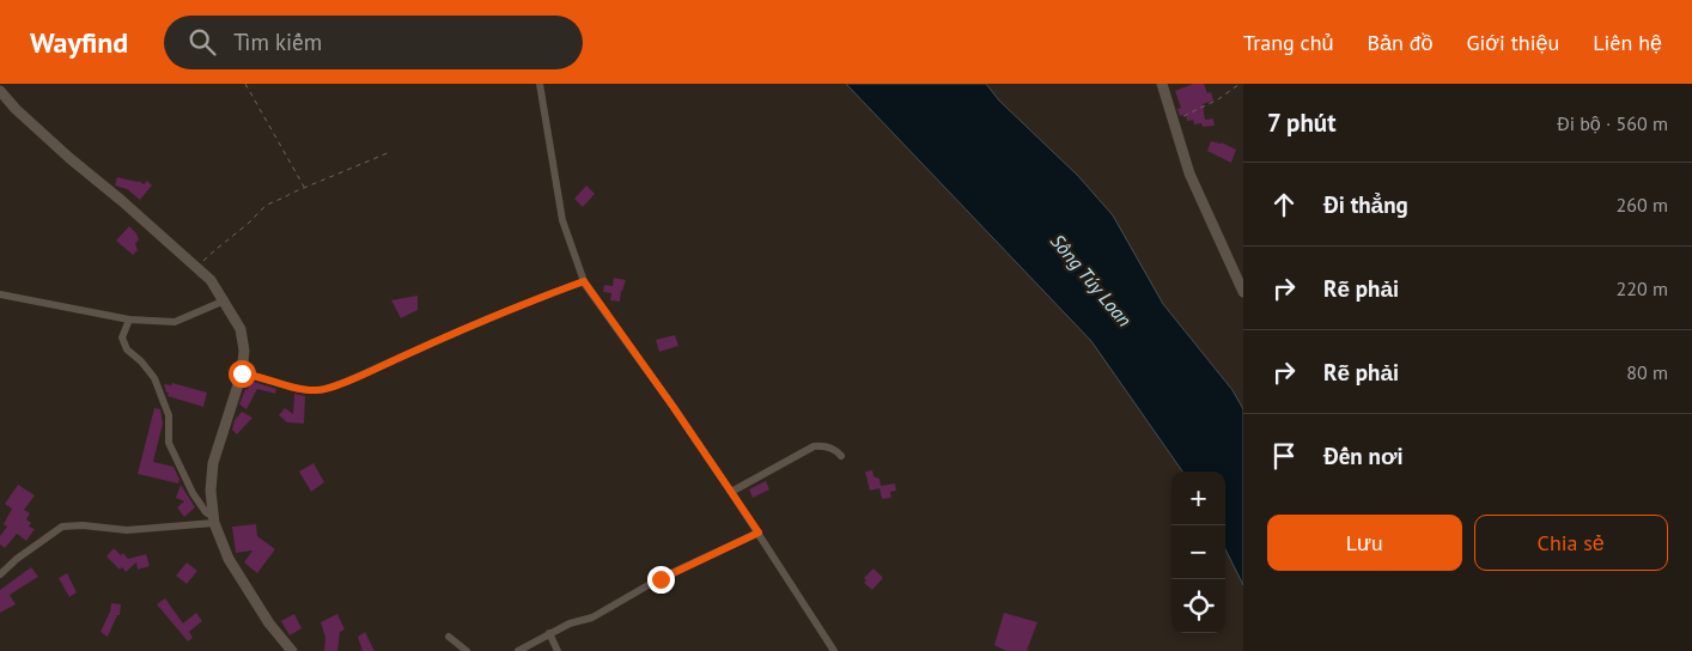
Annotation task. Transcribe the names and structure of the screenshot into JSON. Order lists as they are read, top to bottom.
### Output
{
  "water": ["Sông Túy Loan"],
  "page": {
    "header": "Wayfind",
    "search": "Tìm kiếm",
    "nav": [
      "Trang chủ",
      "Bản đồ",
      "Giới thiệu",
      "Liên hệ"
    ],
    "heading": ["7 phút", "Đi bộ · 560 m"],
    "list": [
      ["Đi thẳng", "260 m"],
      ["Rẽ phải", "220 m"],
      ["Rẽ phải", "80 m"],
      "Đến nơi"
    ],
    "map_buttons": ["+", "−"],
    "buttons": ["Lưu", "Chia sẻ"]
  }
}
